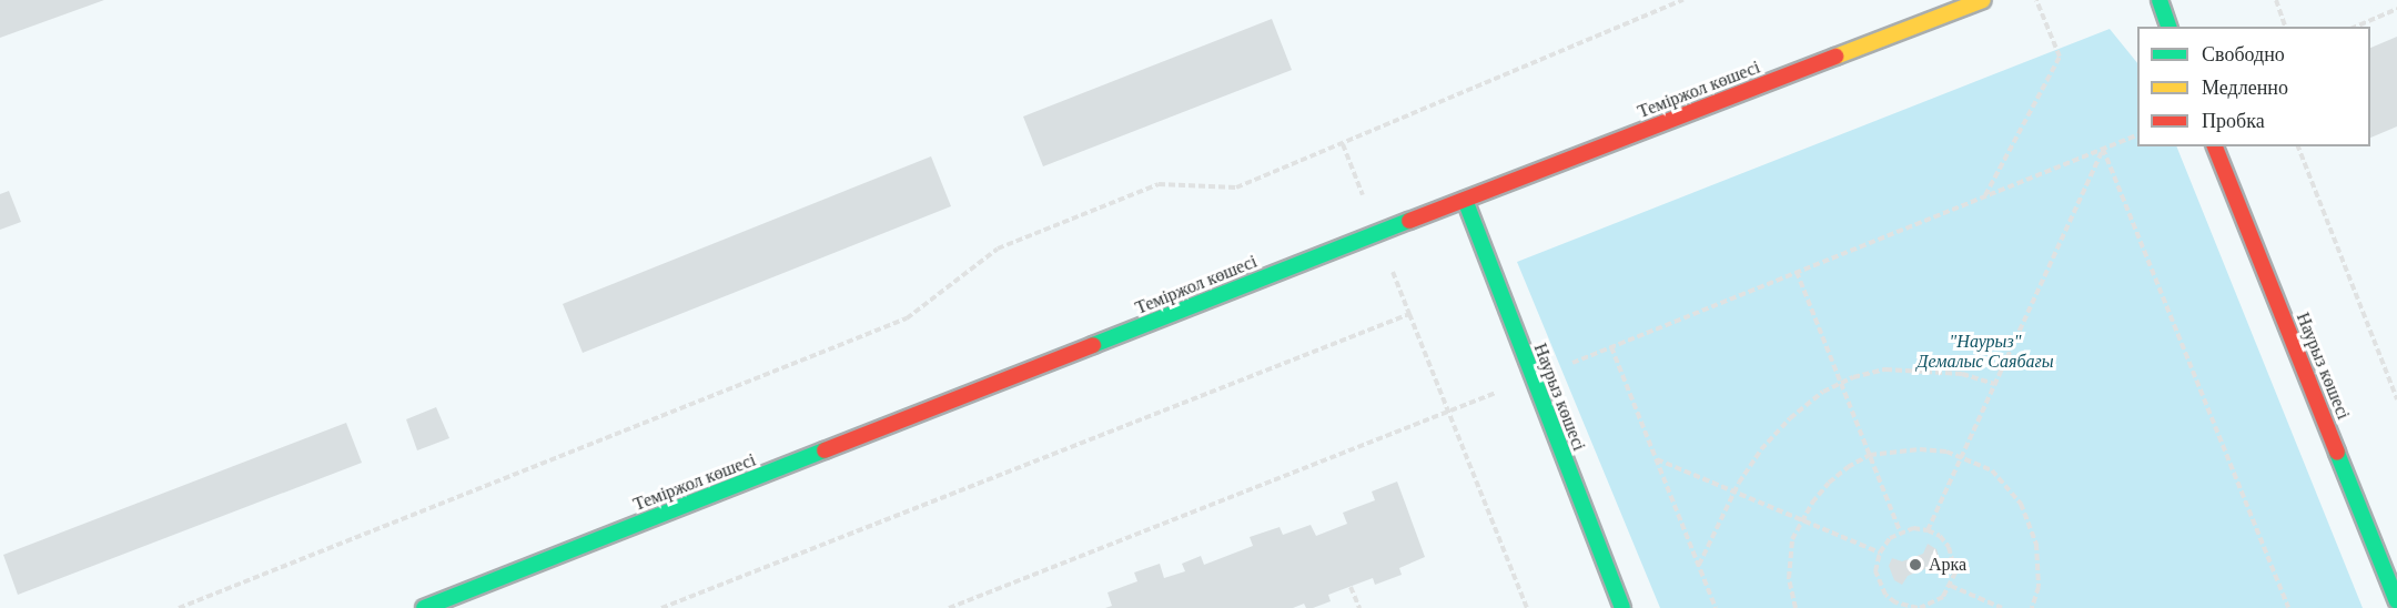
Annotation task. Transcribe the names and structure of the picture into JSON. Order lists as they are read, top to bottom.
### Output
{
  "streets": {
    "street": ["Теміржол көшесі", "Наурыз көшесі"]
  },
  "crossings": [
    ["Теміржол көшесі", "Наурыз көшесі"]
  ],
  "parks": ["\"Наурыз\" Демалыс Саябағы"],
  "places": ["Арка"],
  "legend": ["Свободно", "Медленно", "Пробка"]
}
